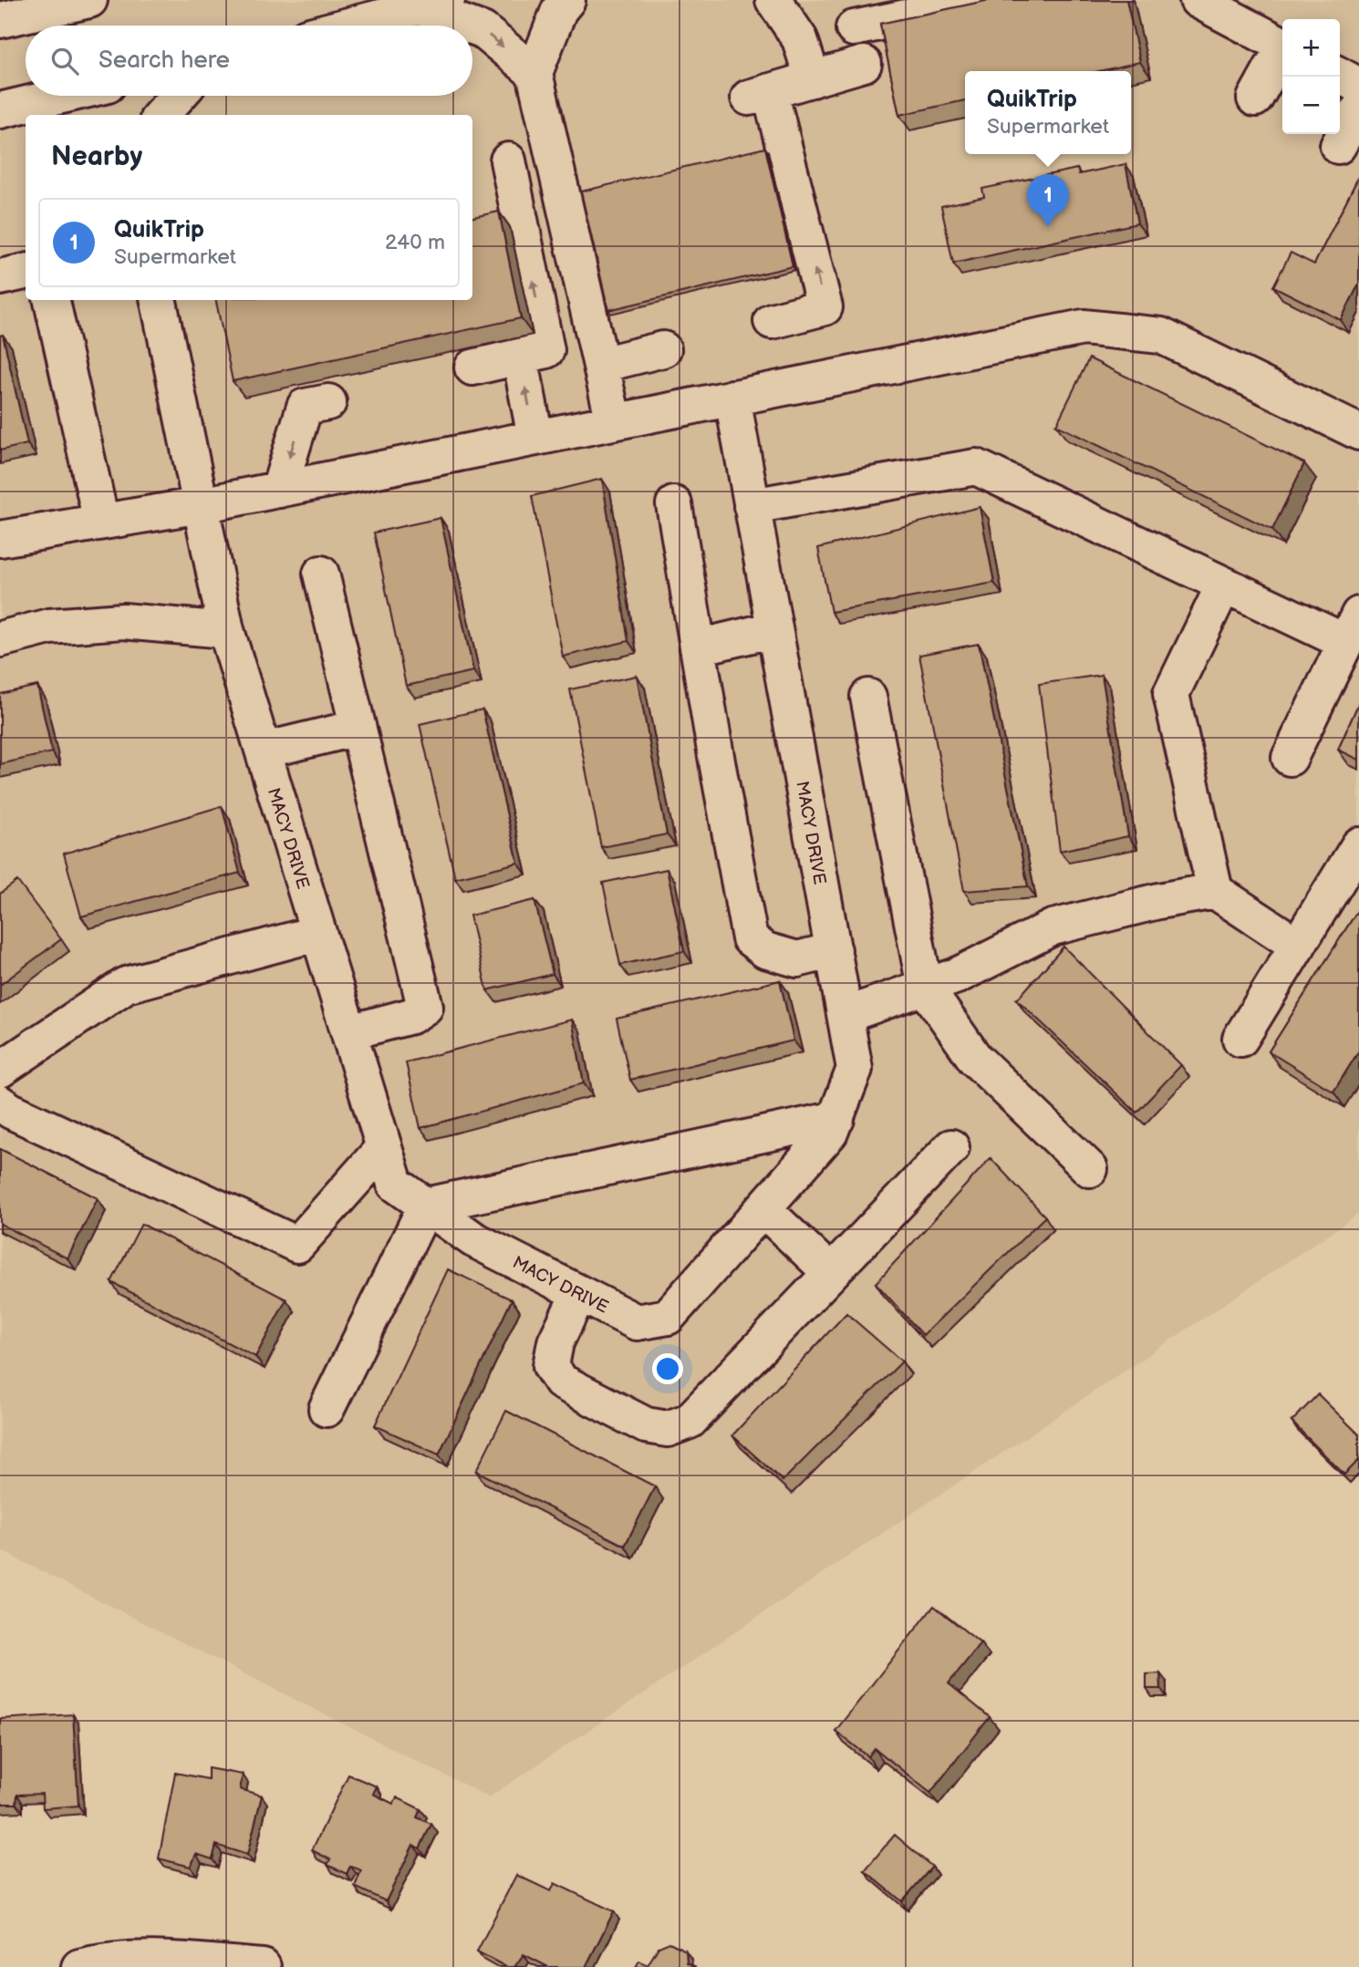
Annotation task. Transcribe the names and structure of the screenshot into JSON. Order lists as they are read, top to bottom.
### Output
{
  "streets": {
    "street": ["MACY DRIVE"]
  },
  "page": {
    "map_buttons": ["+", "−"],
    "search": "Search here",
    "popup": ["QuikTrip", "Supermarket"],
    "heading": "Nearby",
    "pins": "1",
    "list": [
      {
        "mark": "1",
        "name": "QuikTrip",
        "note": "Supermarket",
        "value": "240 m"
      }
    ]
  }
}
